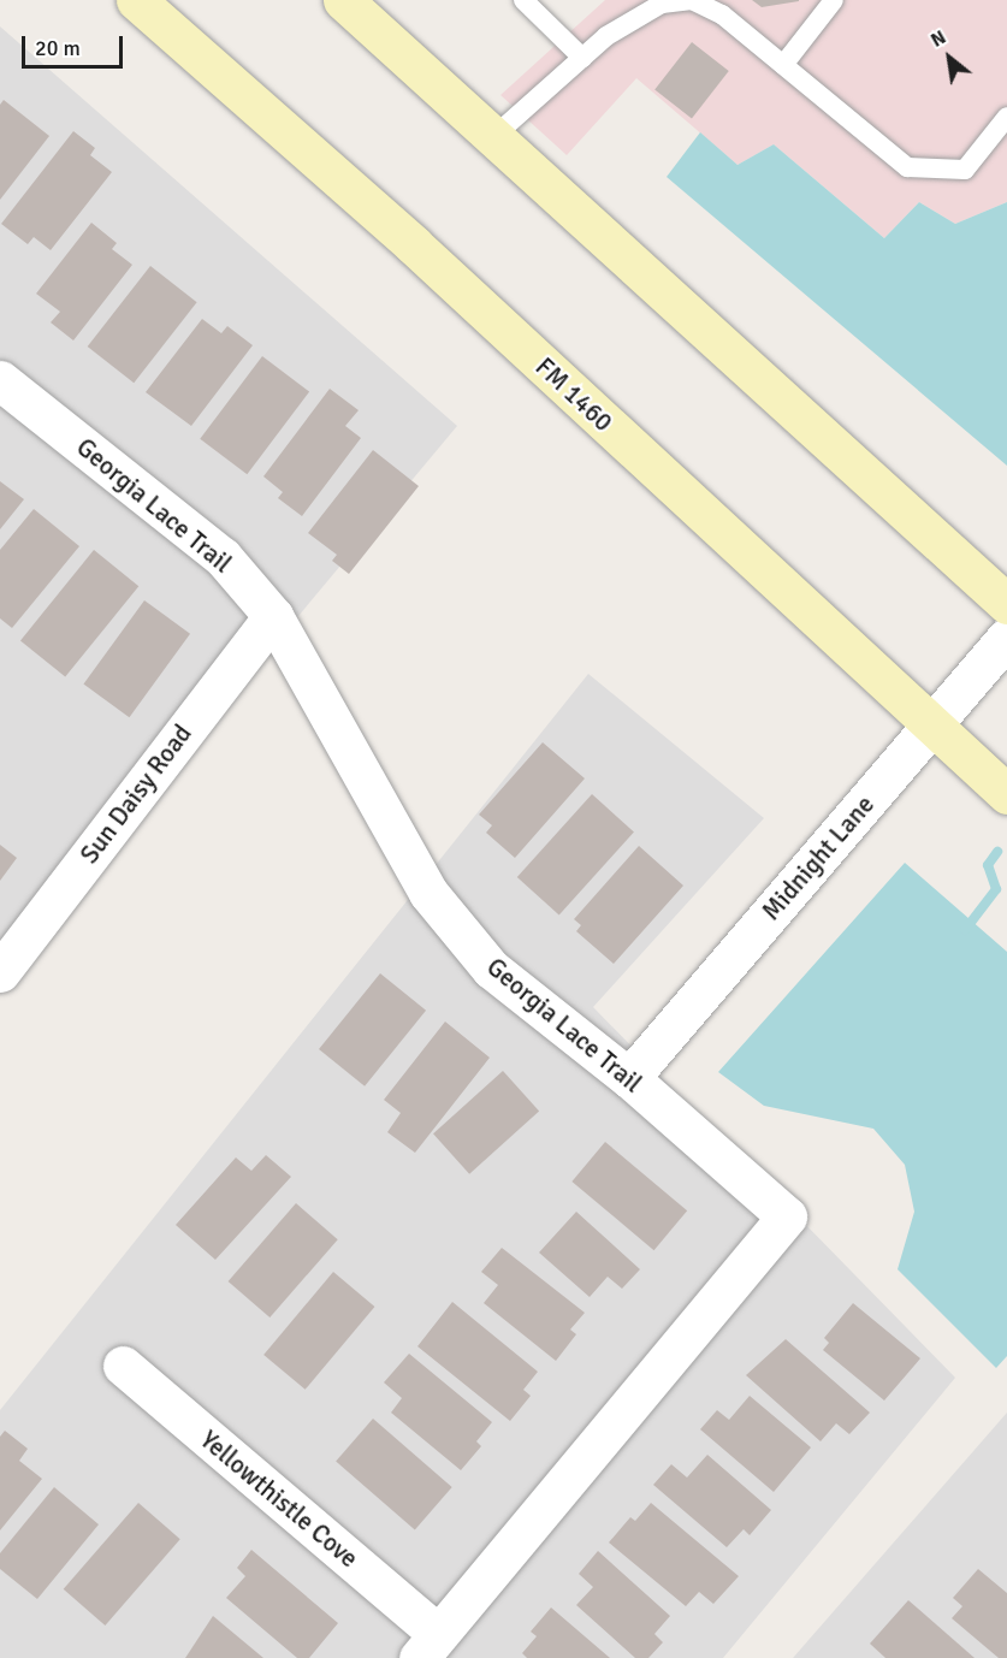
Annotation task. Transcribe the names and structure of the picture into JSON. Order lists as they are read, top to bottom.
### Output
{
  "streets": {
    "main road": ["FM 1460"],
    "street": [
      "Georgia Lace Trail",
      "Sun Daisy Road",
      "Midnight Lane",
      "Yellowthistle Cove"
    ]
  },
  "crossings": [
    ["FM 1460", "Midnight Lane"],
    ["Georgia Lace Trail", "Sun Daisy Road"],
    ["Georgia Lace Trail", "Midnight Lane"],
    ["Georgia Lace Trail", "Yellowthistle Cove"]
  ],
  "scale_bar": "20 m",
  "north": "top left"
}
